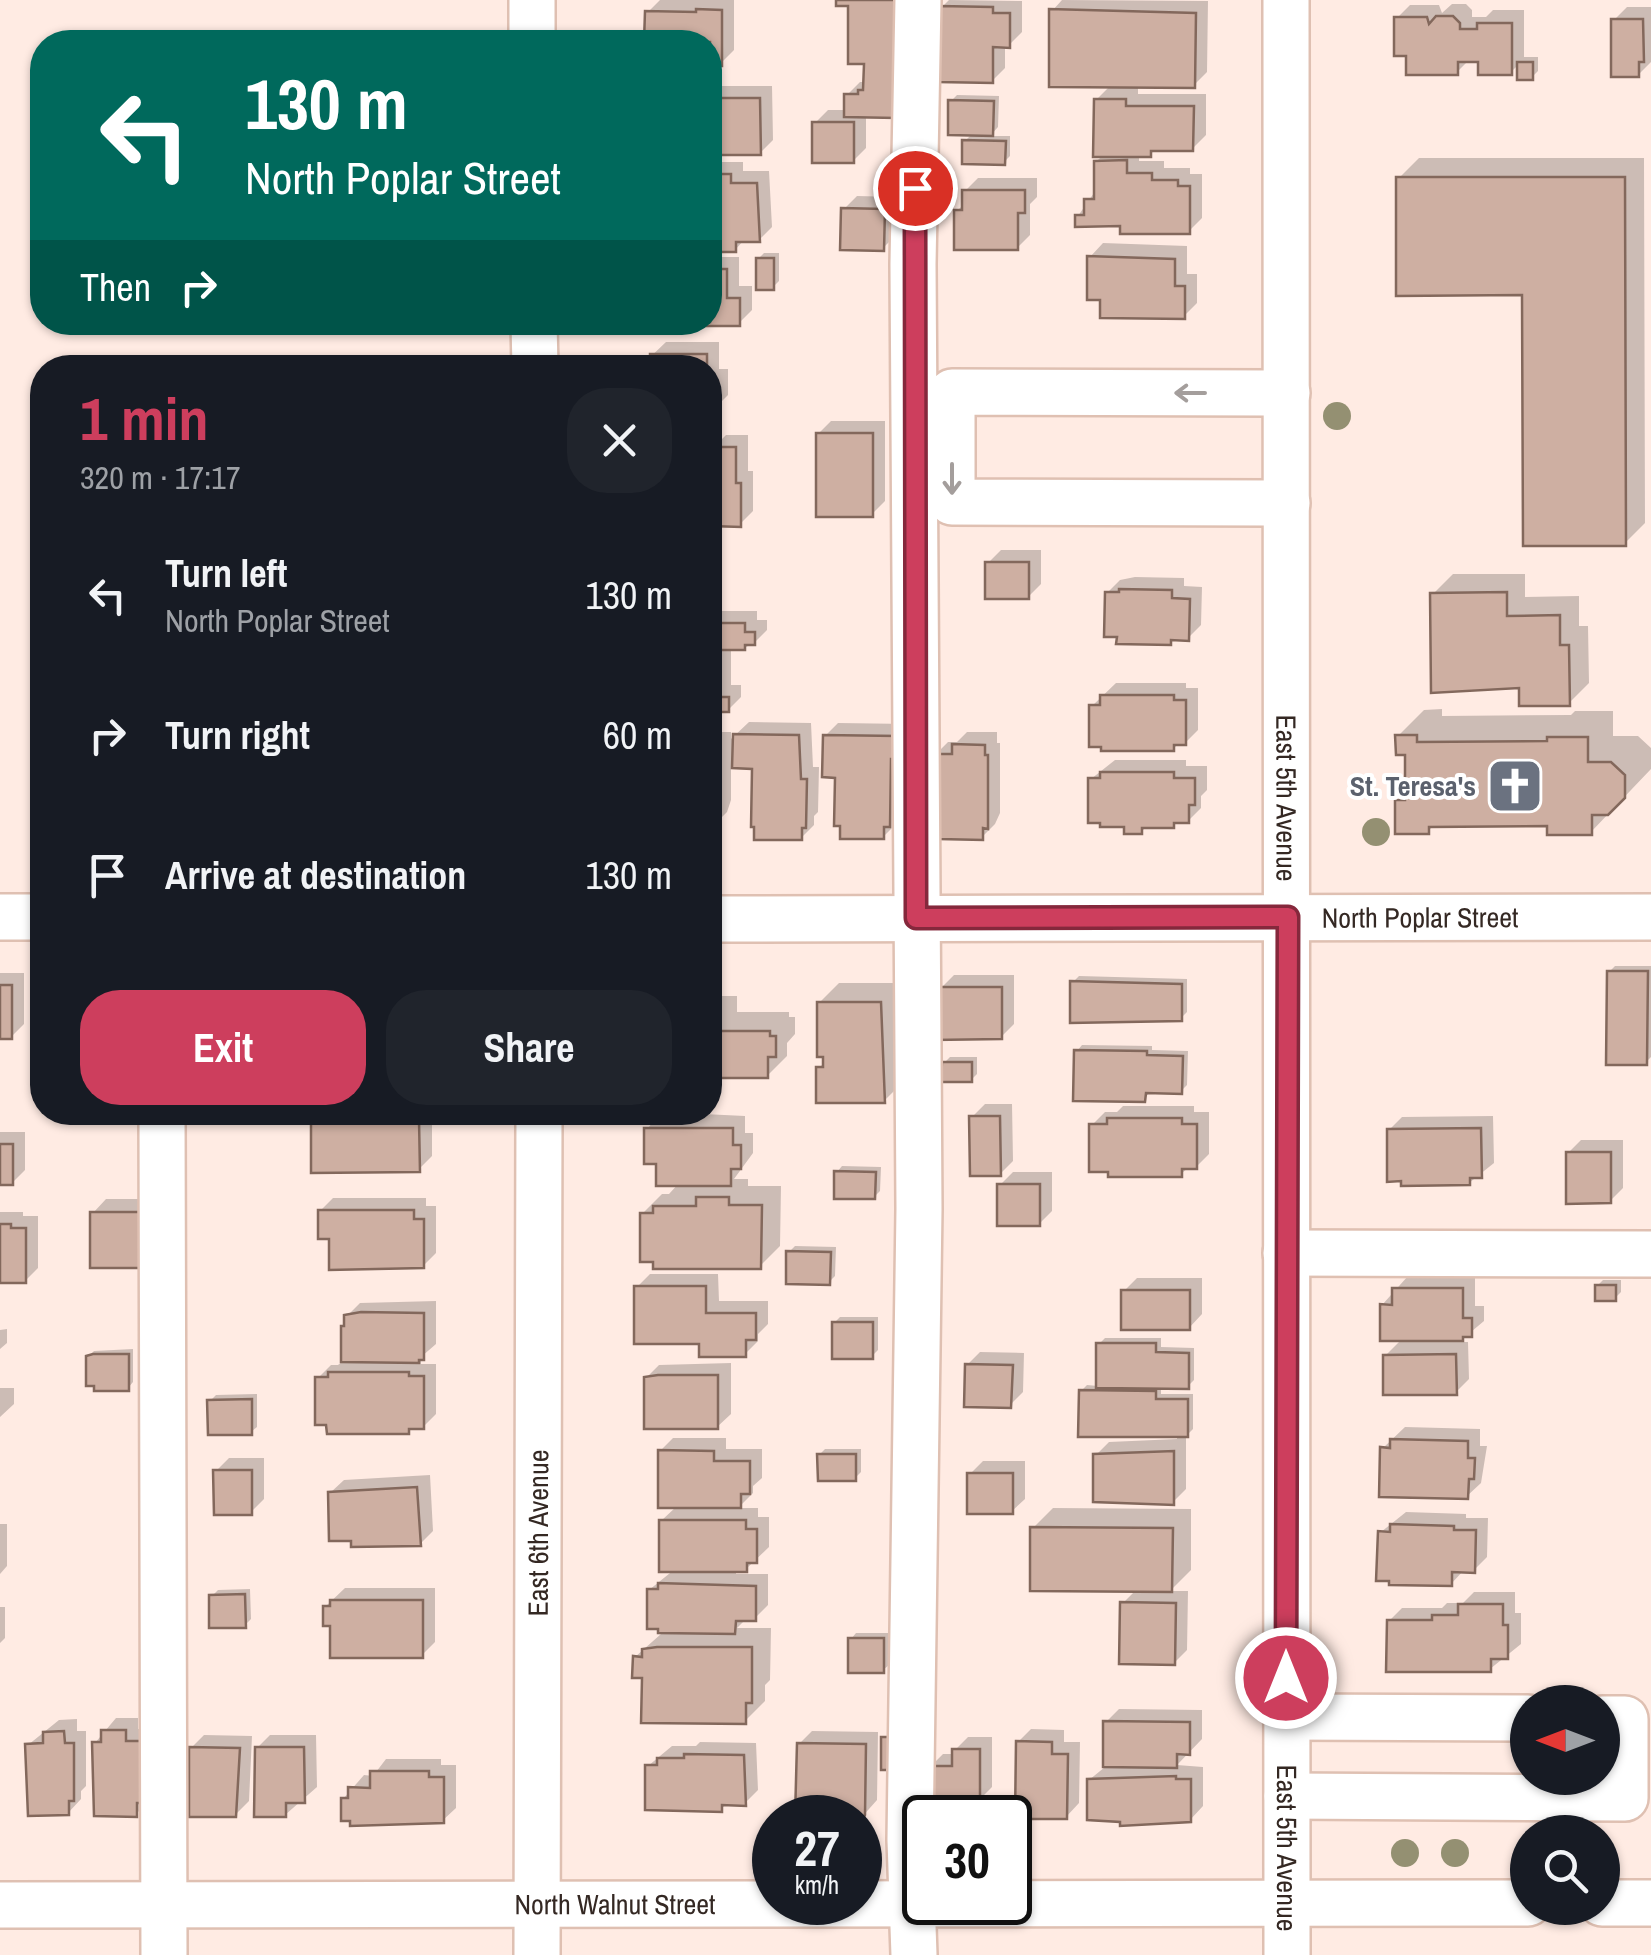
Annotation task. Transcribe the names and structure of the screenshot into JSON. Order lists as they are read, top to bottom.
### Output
{
  "streets": {
    "street": [
      "East 5th Avenue",
      "North Poplar Street",
      "East 6th Avenue",
      "North Walnut Street"
    ]
  },
  "crossings": [
    ["East 5th Avenue", "North Poplar Street"],
    ["East 5th Avenue", "North Walnut Street"],
    ["East 6th Avenue", "North Walnut Street"]
  ],
  "places": {
    "church": ["St. Teresa's"]
  },
  "north": "left",
  "page": {
    "turn": ["130 m", "North Poplar Street"],
    "then": "Then",
    "heading": ["1 min", "320 m · 17:17"],
    "list": [
      {
        "name": "Turn left",
        "note": "North Poplar Street",
        "value": "130 m"
      },
      {
        "name": "Turn right",
        "value": "60 m"
      },
      {
        "name": "Arrive at destination",
        "value": "130 m"
      }
    ],
    "buttons": ["Exit", "Share"],
    "speed": "27 km/h",
    "limit": "30"
  }
}
